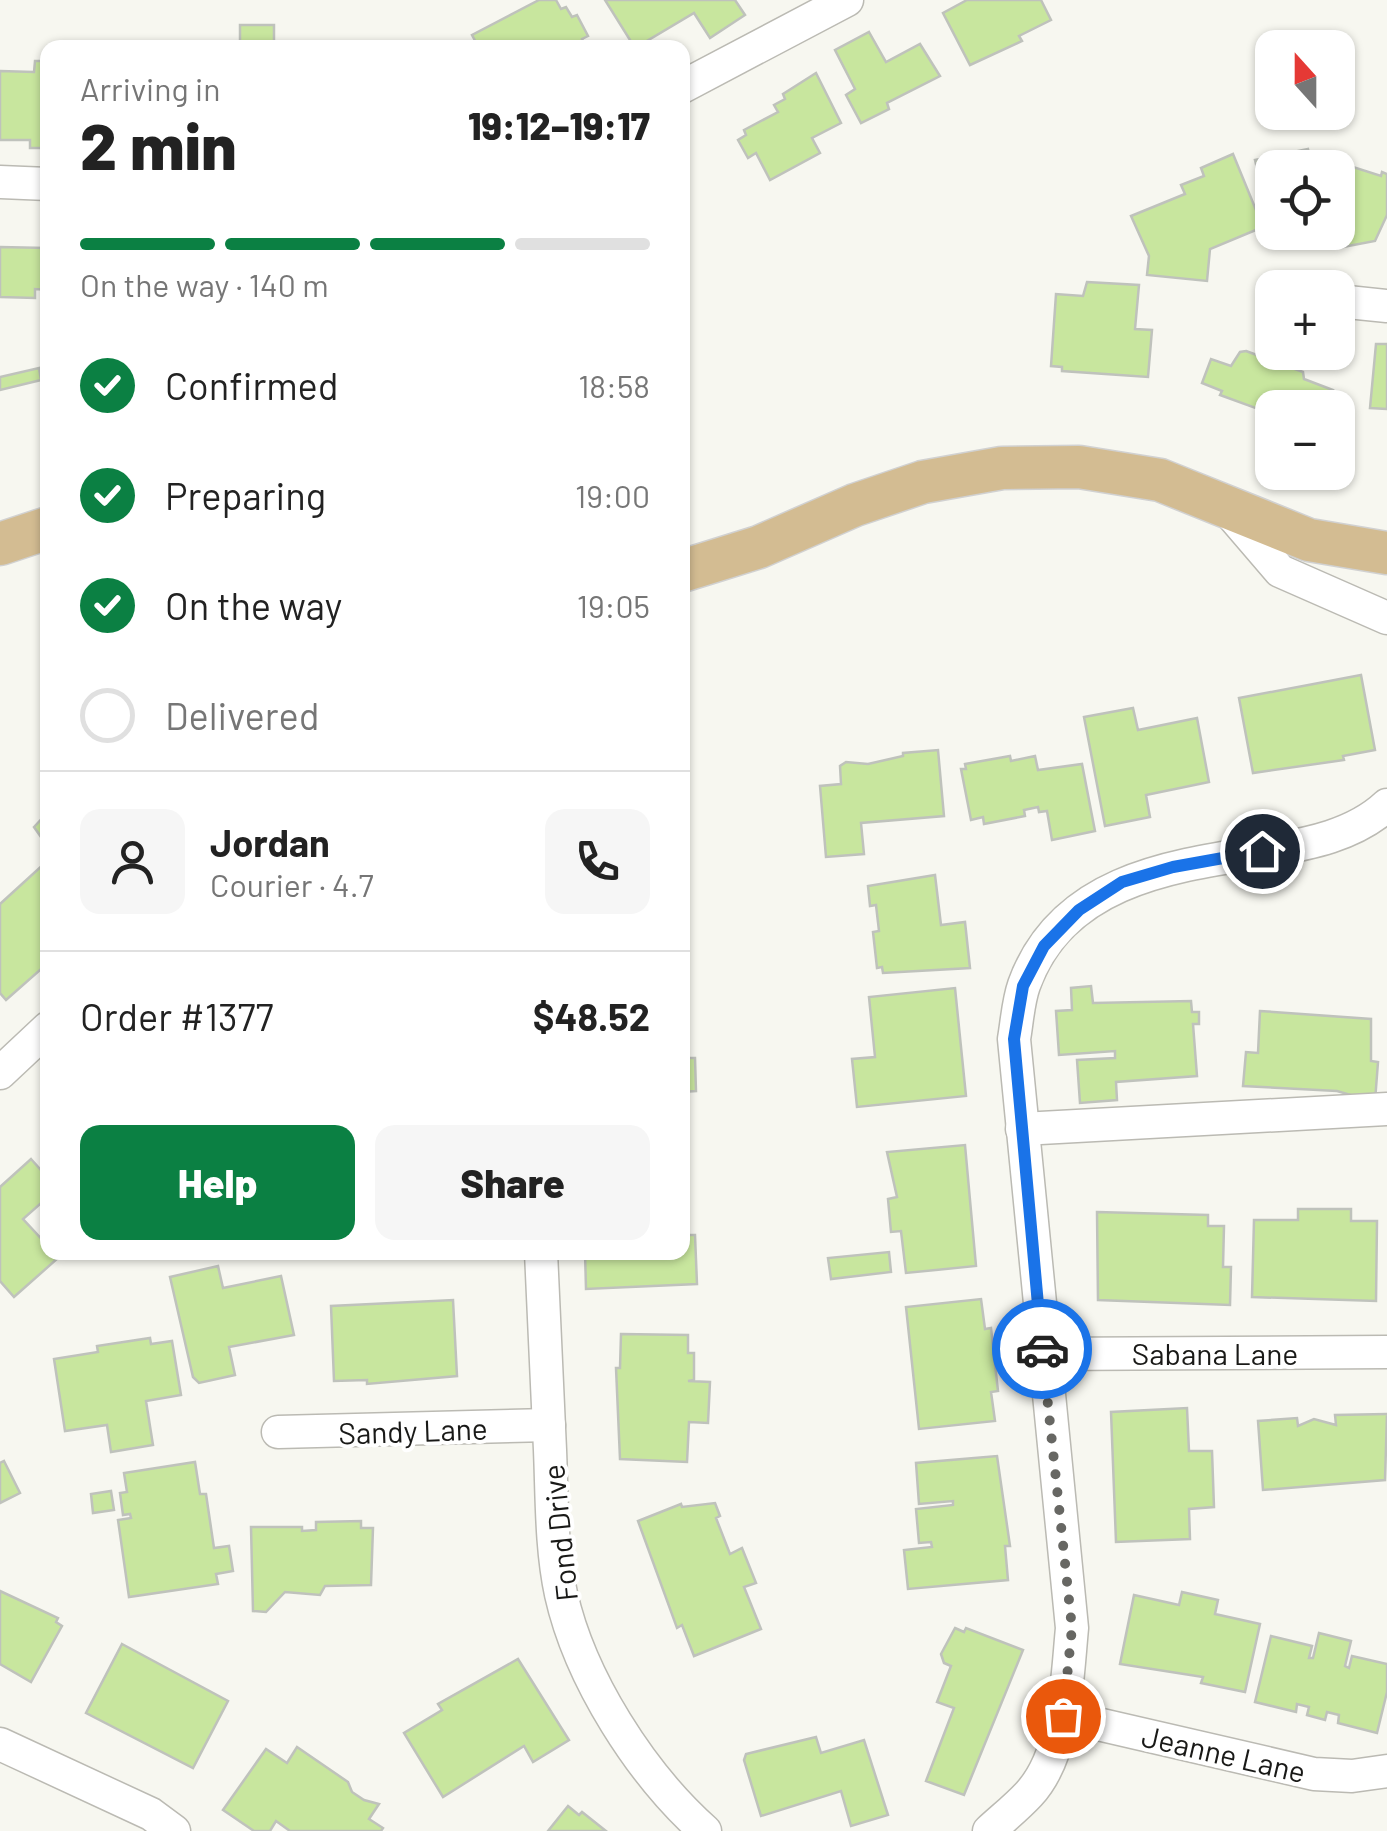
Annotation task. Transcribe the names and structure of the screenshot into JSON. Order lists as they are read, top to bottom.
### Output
{
  "streets": {
    "street": [
      "Sabana Lane",
      "Sandy Lane",
      "Fond Drive",
      "Jeanne Lane"
    ]
  },
  "crossings": [
    ["Sandy Lane", "Fond Drive"]
  ],
  "north": "top",
  "page": {
    "map_buttons": ["+", "−"],
    "heading": ["2 min", "Arriving in", "19:12–19:17"],
    "panel": [
      "Jordan",
      "Courier · 4.7",
      "Order #1377",
      "$48.52"
    ],
    "bar": "On the way · 140 m",
    "list": [
      ["Confirmed", "18:58"],
      ["Preparing", "19:00"],
      ["On the way", "19:05"],
      "Delivered"
    ],
    "buttons": ["Help", "Share"]
  }
}
